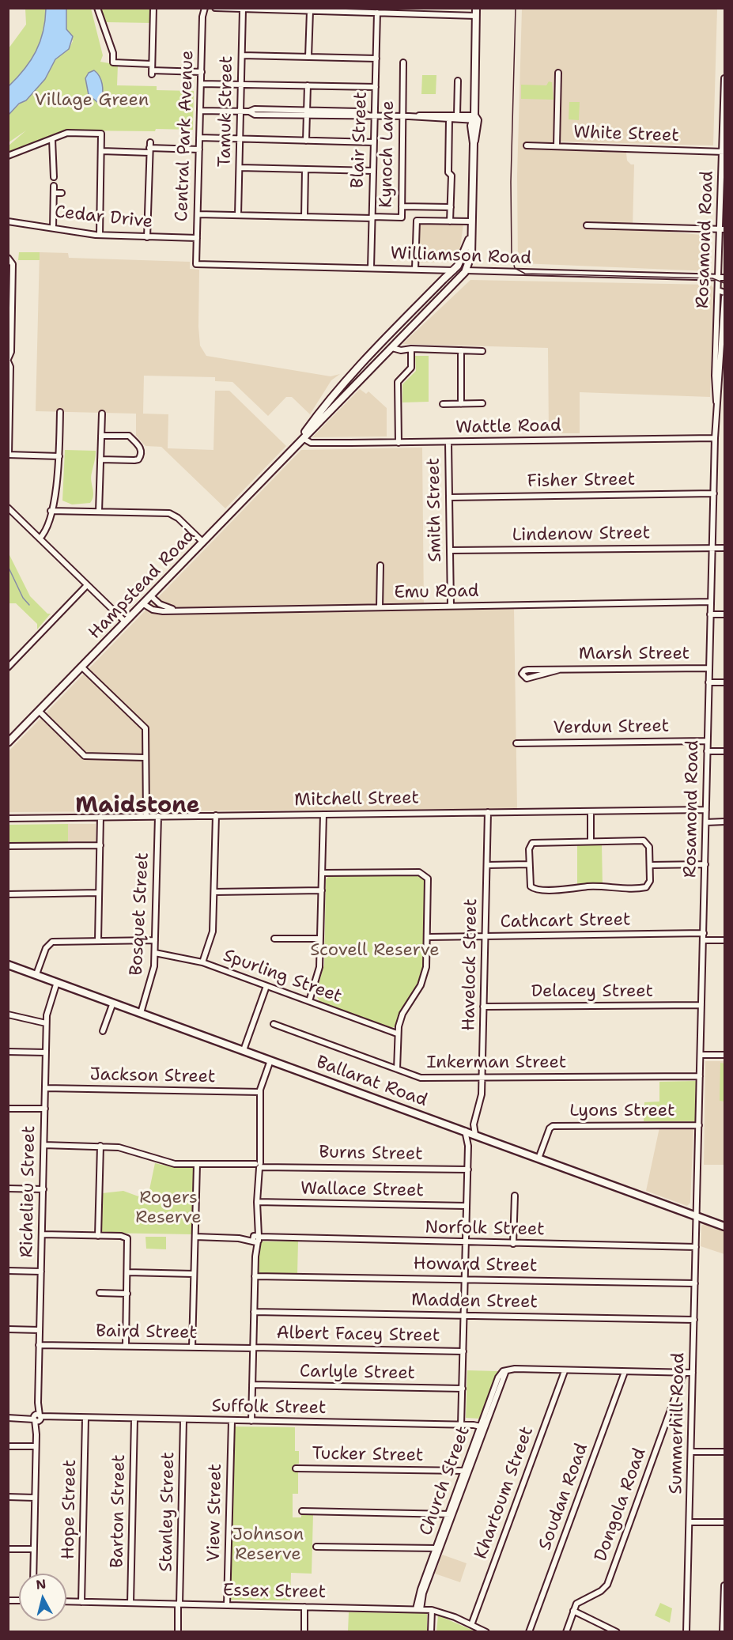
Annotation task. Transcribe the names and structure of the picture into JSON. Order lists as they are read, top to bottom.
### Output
{
  "streets": {
    "highway": ["Ballarat Road"],
    "main road": ["Williamson Road", "Hampstead Road"],
    "street": [
      "Tamuk Street",
      "White Street",
      "Central Park Avenue",
      "Blair Street",
      "Kynoch Lane",
      "Cedar Drive",
      "Rosamond Road",
      "Wattle Road",
      "Fisher Street",
      "Smith Street",
      "Lindenow Street",
      "Emu Road",
      "Marsh Street",
      "Verdun Street",
      "Mitchell Street",
      "Bosquet Street",
      "Cathcart Street",
      "Havelock Street",
      "Spurling Street",
      "Delacey Street",
      "Inkerman Street",
      "Jackson Street",
      "Lyons Street",
      "Burns Street",
      "Wallace Street",
      "Richelieu Street",
      "Norfolk Street",
      "Howard Street",
      "Madden Street",
      "Baird Street",
      "Albert Facey Street",
      "Carlyle Street",
      "Suffolk Street",
      "Summerhill Road",
      "Tucker Street",
      "Church Street",
      "Khartoum Street",
      "Soudan Road",
      "Dongola Road",
      "Hope Street",
      "Barton Street",
      "Stanley Street",
      "View Street",
      "Essex Street"
    ]
  },
  "crossings": [
    ["White Street", "Rosamond Road"],
    ["Central Park Avenue", "Cedar Drive"],
    ["Central Park Avenue", "Williamson Road"],
    ["Blair Street", "Kynoch Lane"],
    ["Blair Street", "Williamson Road"],
    ["Rosamond Road", "Williamson Road"],
    ["Rosamond Road", "Wattle Road"],
    ["Rosamond Road", "Fisher Street"],
    ["Rosamond Road", "Lindenow Street"],
    ["Rosamond Road", "Emu Road"],
    ["Rosamond Road", "Marsh Street"],
    ["Rosamond Road", "Verdun Street"],
    ["Rosamond Road", "Mitchell Street"],
    ["Rosamond Road", "Cathcart Street"],
    ["Rosamond Road", "Delacey Street"],
    ["Rosamond Road", "Inkerman Street"],
    ["Rosamond Road", "Ballarat Road"],
    ["Rosamond Road", "Lyons Street"],
    ["Rosamond Road", "Summerhill Road"],
    ["Williamson Road", "Hampstead Road"],
    ["Wattle Road", "Smith Street"],
    ["Wattle Road", "Hampstead Road"],
    ["Fisher Street", "Smith Street"],
    ["Smith Street", "Lindenow Street"],
    ["Smith Street", "Emu Road"],
    ["Hampstead Road", "Emu Road"],
    ["Mitchell Street", "Bosquet Street"],
    ["Mitchell Street", "Havelock Street"],
    ["Bosquet Street", "Spurling Street"],
    ["Bosquet Street", "Ballarat Road"],
    ["Cathcart Street", "Havelock Street"],
    ["Havelock Street", "Delacey Street"],
    ["Havelock Street", "Inkerman Street"],
    ["Havelock Street", "Ballarat Road"],
    ["Jackson Street", "Richelieu Street"],
    ["Ballarat Road", "Lyons Street"],
    ["Ballarat Road", "Richelieu Street"],
    ["Ballarat Road", "Summerhill Road"],
    ["Burns Street", "Richelieu Street"],
    ["Richelieu Street", "Baird Street"],
    ["Richelieu Street", "Suffolk Street"],
    ["Norfolk Street", "Summerhill Road"],
    ["Howard Street", "Summerhill Road"],
    ["Madden Street", "Summerhill Road"],
    ["Baird Street", "Albert Facey Street"],
    ["Suffolk Street", "Church Street"],
    ["Suffolk Street", "Hope Street"],
    ["Suffolk Street", "Barton Street"],
    ["Suffolk Street", "Stanley Street"],
    ["Suffolk Street", "View Street"],
    ["Tucker Street", "Church Street"],
    ["Church Street", "Khartoum Street"],
    ["Church Street", "Essex Street"],
    ["Khartoum Street", "Essex Street"],
    ["Hope Street", "Essex Street"],
    ["Barton Street", "Essex Street"],
    ["Stanley Street", "Essex Street"],
    ["View Street", "Essex Street"]
  ],
  "districts": ["Maidstone"],
  "parks": [
    "Village Green",
    "Scovell Reserve",
    "Rogers Reserve",
    "Johnson Reserve"
  ],
  "north": "top"
}
